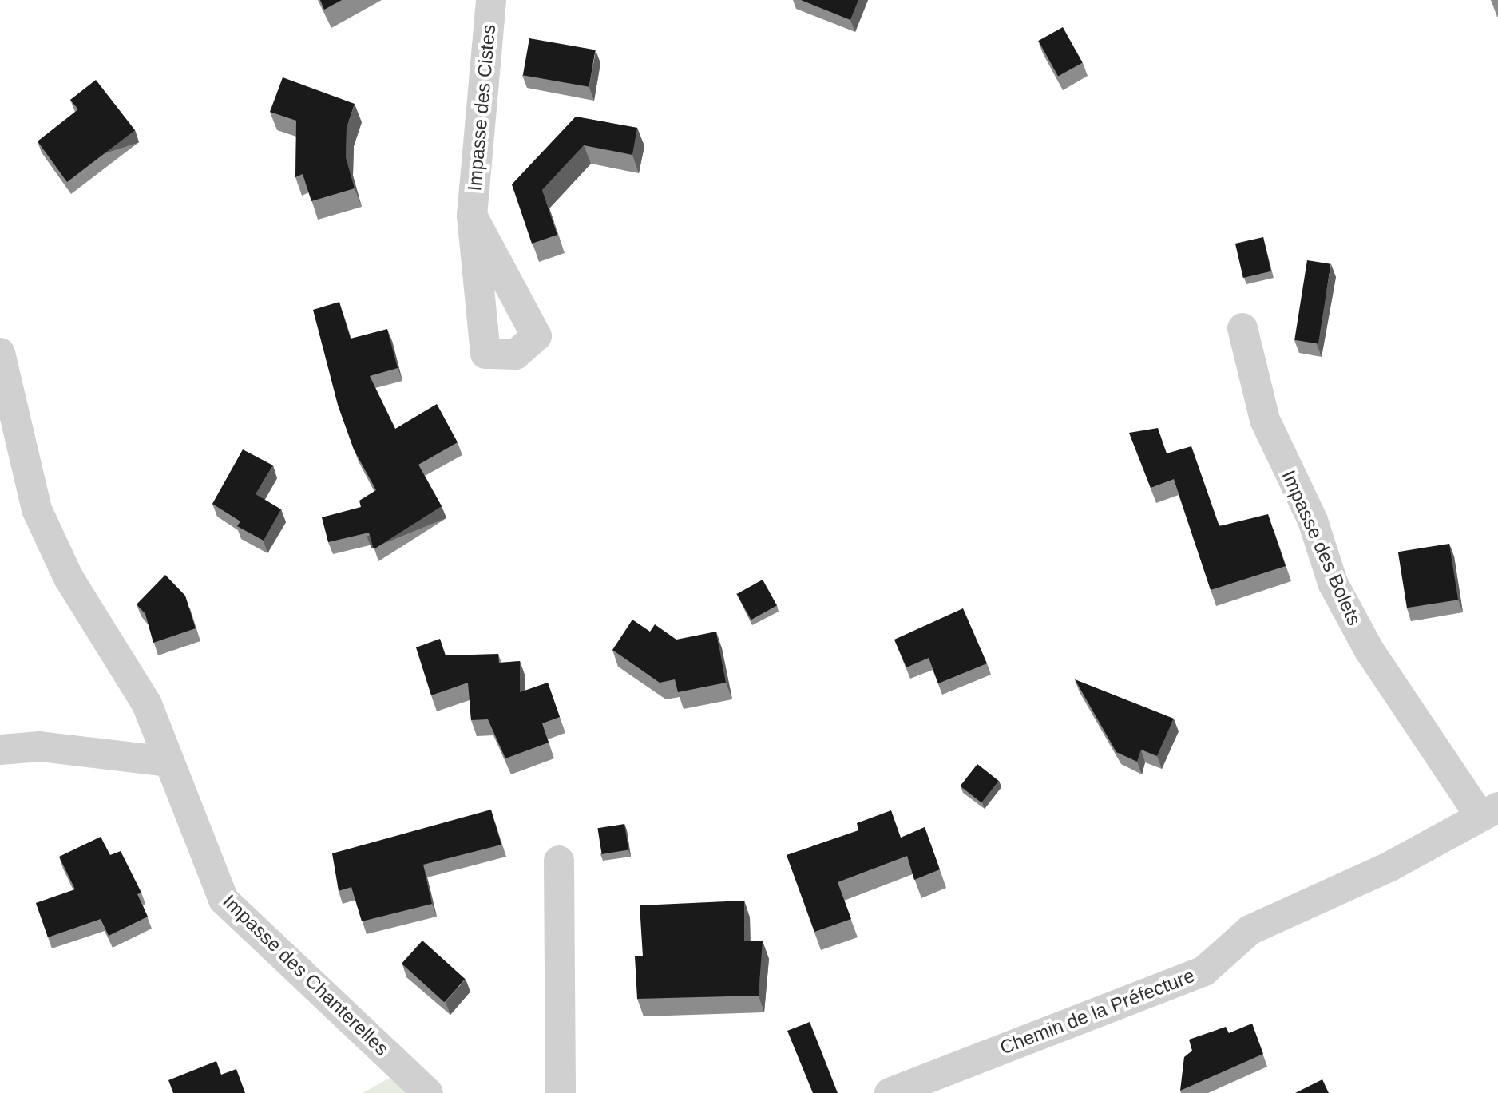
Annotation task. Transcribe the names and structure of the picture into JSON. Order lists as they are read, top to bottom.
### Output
{
  "streets": {
    "street": [
      "Impasse des Cistes",
      "Impasse des Bolets",
      "Impasse des Chanterelles",
      "Chemin de la Préfecture"
    ]
  },
  "crossings": [
    ["Impasse des Bolets", "Chemin de la Préfecture"]
  ]
}
